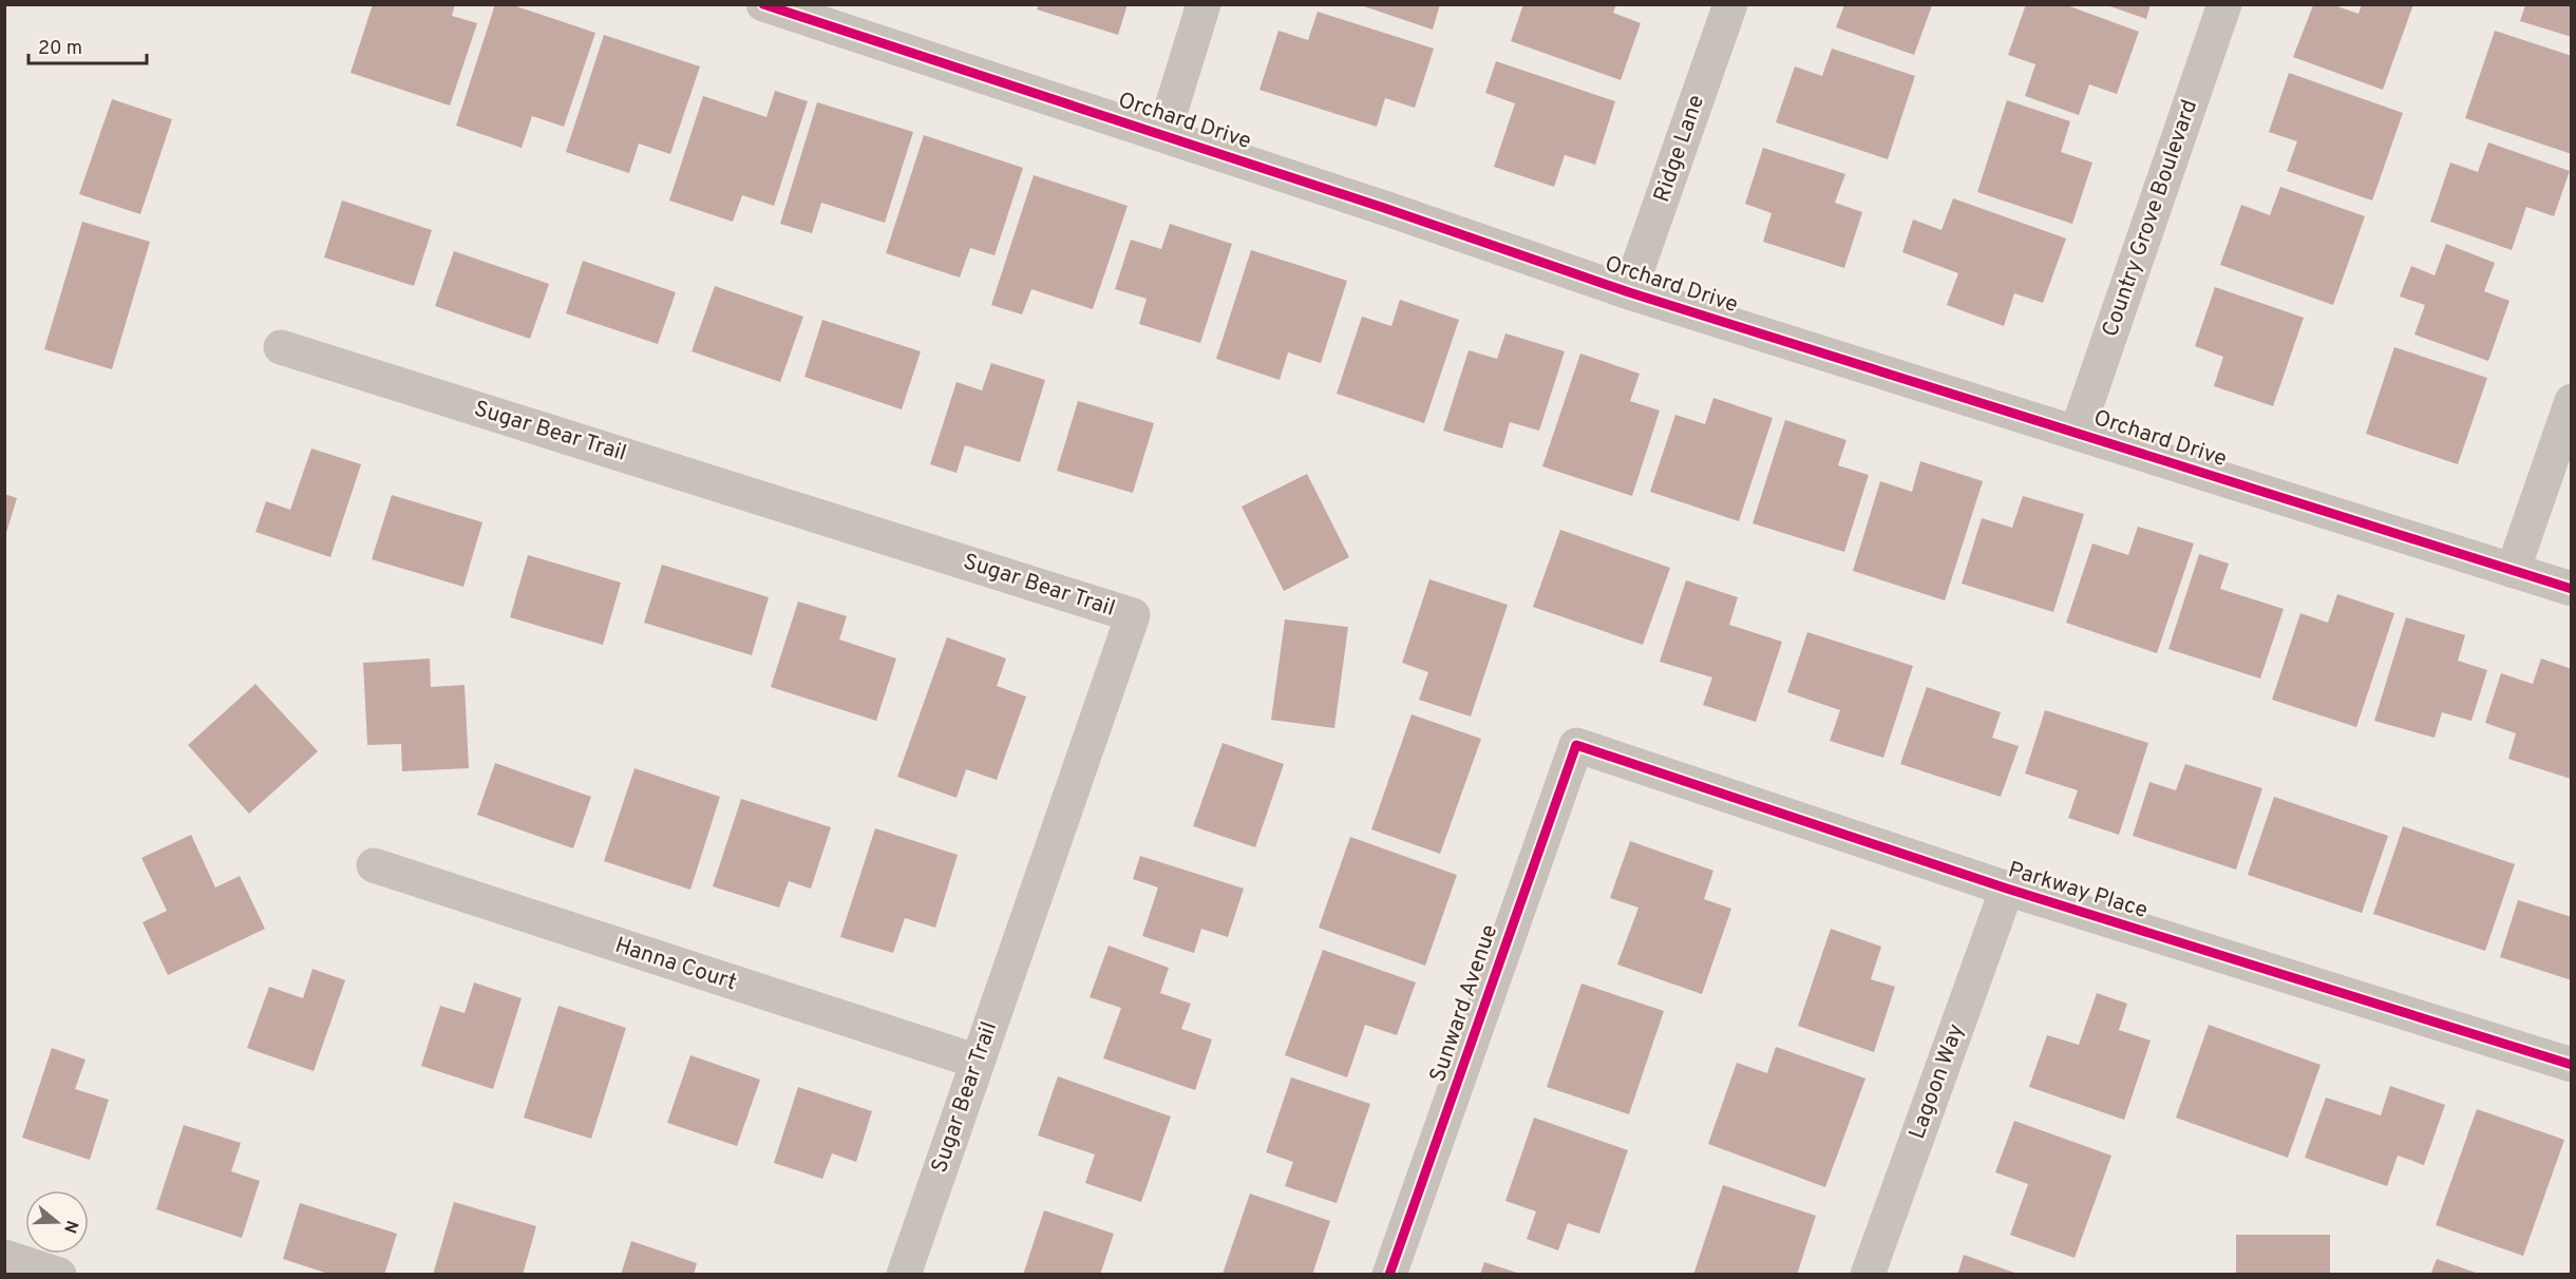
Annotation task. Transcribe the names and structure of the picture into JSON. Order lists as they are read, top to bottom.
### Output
{
  "streets": {
    "street": [
      "Orchard Drive",
      "Ridge Lane",
      "Country Grove Boulevard",
      "Sugar Bear Trail",
      "Parkway Place",
      "Hanna Court",
      "Sunward Avenue",
      "Lagoon Way"
    ]
  },
  "crossings": [
    ["Orchard Drive", "Ridge Lane"],
    ["Orchard Drive", "Country Grove Boulevard"],
    ["Sugar Bear Trail", "Hanna Court"],
    ["Parkway Place", "Sunward Avenue"],
    ["Parkway Place", "Lagoon Way"]
  ],
  "scale_bar": "20 m",
  "north": "right"
}
